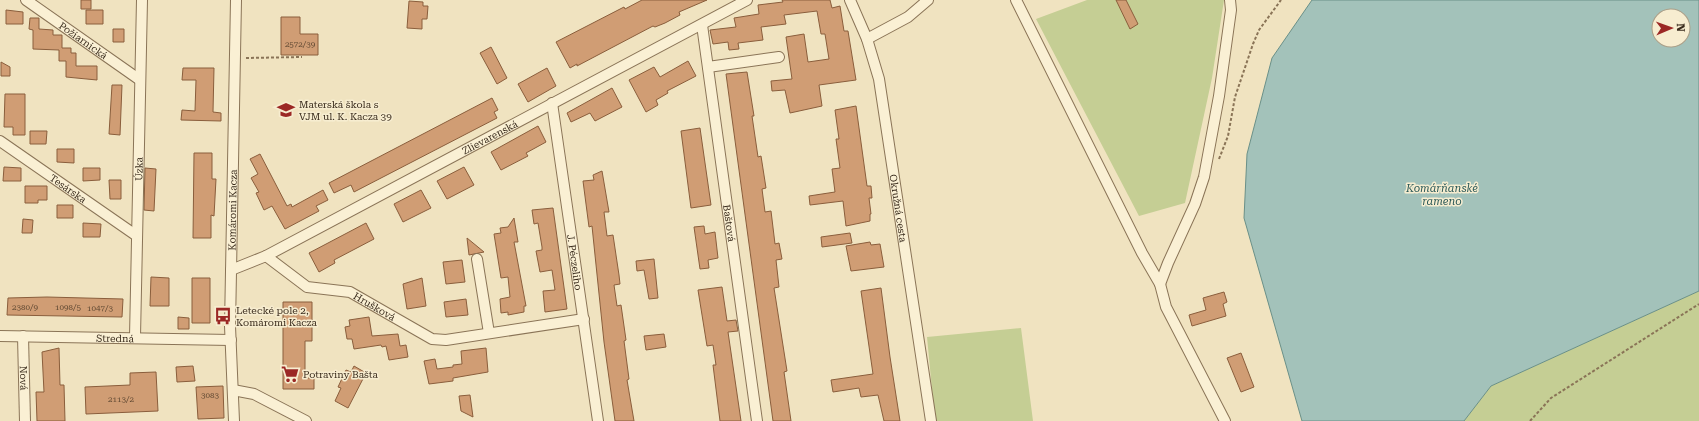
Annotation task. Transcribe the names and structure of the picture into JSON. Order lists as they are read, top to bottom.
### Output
{
  "streets": {
    "street": [
      "Požiarnická",
      "Zlievarenská",
      "Úzka",
      "Tesárska",
      "Okružná cesta",
      "Komáromi Kacza",
      "Baštová",
      "J. Péczeliho",
      "Hrušková",
      "Stredná",
      "Nová"
    ]
  },
  "crossings": [
    ["Požiarnická", "Úzka"],
    ["Zlievarenská", "Komáromi Kacza"],
    ["Zlievarenská", "Baštová"],
    ["Zlievarenská", "J. Péczeliho"],
    ["Zlievarenská", "Hrušková"],
    ["Úzka", "Tesárska"],
    ["Úzka", "Stredná"],
    ["Komáromi Kacza", "Stredná"],
    ["J. Péczeliho", "Hrušková"],
    ["Stredná", "Nová"]
  ],
  "water": ["Komárňanské rameno"],
  "places": {
    "school or university": ["Materská škola s VJM ul. K. Kacza 39"],
    "bus stop": ["Letecké pole 2, Komáromi Kacza"],
    "supermarket": ["Potraviny Bašta"]
  },
  "house_numbers": [
    "2572/39",
    "2380/9",
    "1098/5",
    "1047/3",
    "3083",
    "2113/2"
  ],
  "north": "right"
}
